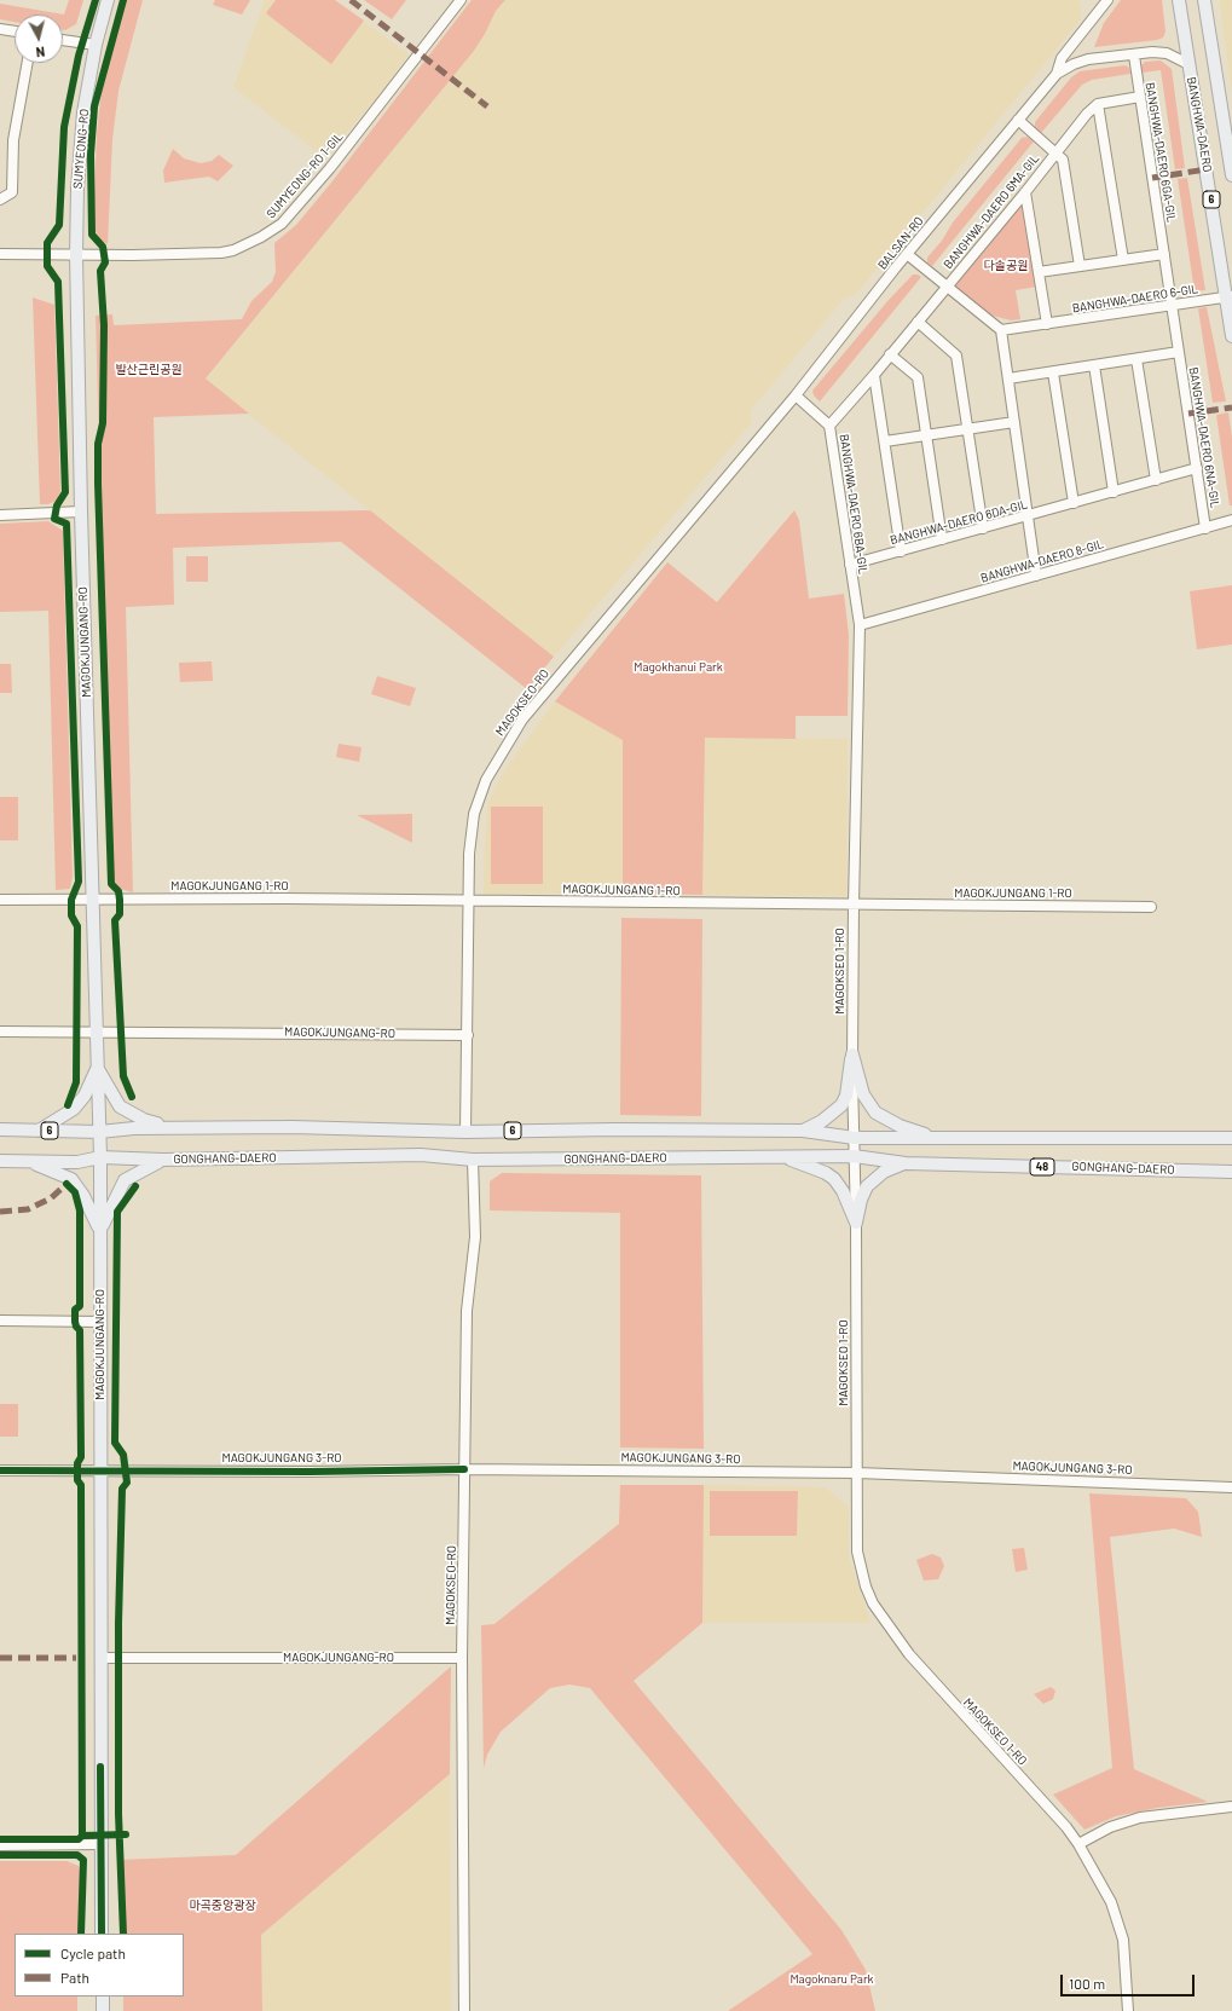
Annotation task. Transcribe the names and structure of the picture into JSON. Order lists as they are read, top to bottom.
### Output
{
  "streets": {
    "main road": [
      "BANGHWA-DAERO",
      "SUMYEONG-RO",
      "6",
      "MAGOKJUNGANG-RO",
      "GONGHANG-DAERO",
      "48"
    ],
    "street": [
      "BANGHWA-DAERO 6GA-GIL",
      "SUMYEONG-RO 1-GIL",
      "BANGHWA-DAERO 6MA-GIL",
      "BALSAN-RO",
      "BANGHWA-DAERO 6-GIL",
      "BANGHWA-DAERO 6NA-GIL",
      "BANGHWA-DAERO 6BA-GIL",
      "BANGHWA-DAERO 6DA-GIL",
      "BANGHWA-DAERO 8-GIL",
      "MAGOKSEO-RO",
      "MAGOKJUNGANG 1-RO",
      "MAGOKSEO 1-RO",
      "MAGOKJUNGANG 3-RO"
    ]
  },
  "crossings": [
    ["BANGHWA-DAERO", "BALSAN-RO"],
    ["BANGHWA-DAERO", "BANGHWA-DAERO 6-GIL"],
    ["SUMYEONG-RO", "SUMYEONG-RO 1-GIL"],
    ["SUMYEONG-RO", "MAGOKJUNGANG-RO"],
    ["BANGHWA-DAERO 6GA-GIL", "BALSAN-RO"],
    ["BANGHWA-DAERO 6GA-GIL", "BANGHWA-DAERO 6-GIL"],
    ["BANGHWA-DAERO 6GA-GIL", "BANGHWA-DAERO 6NA-GIL"],
    ["SUMYEONG-RO 1-GIL", "MAGOKJUNGANG-RO"],
    ["6", "MAGOKJUNGANG-RO"],
    ["6", "MAGOKSEO-RO"],
    ["6", "MAGOKSEO 1-RO"],
    ["BANGHWA-DAERO 6MA-GIL", "BANGHWA-DAERO 6BA-GIL"],
    ["BALSAN-RO", "MAGOKSEO-RO"],
    ["BANGHWA-DAERO 6-GIL", "BANGHWA-DAERO 6NA-GIL"],
    ["BANGHWA-DAERO 6NA-GIL", "BANGHWA-DAERO 6DA-GIL"],
    ["BANGHWA-DAERO 6NA-GIL", "BANGHWA-DAERO 8-GIL"],
    ["BANGHWA-DAERO 6BA-GIL", "BANGHWA-DAERO 6DA-GIL"],
    ["BANGHWA-DAERO 6BA-GIL", "BANGHWA-DAERO 8-GIL"],
    ["BANGHWA-DAERO 6BA-GIL", "MAGOKSEO 1-RO"],
    ["BANGHWA-DAERO 8-GIL", "MAGOKSEO 1-RO"],
    ["MAGOKJUNGANG-RO", "MAGOKSEO-RO"],
    ["MAGOKJUNGANG-RO", "MAGOKJUNGANG 1-RO"],
    ["MAGOKJUNGANG-RO", "GONGHANG-DAERO"],
    ["MAGOKJUNGANG-RO", "MAGOKJUNGANG 3-RO"],
    ["MAGOKSEO-RO", "MAGOKJUNGANG 1-RO"],
    ["MAGOKSEO-RO", "GONGHANG-DAERO"],
    ["MAGOKSEO-RO", "MAGOKJUNGANG 3-RO"],
    ["MAGOKJUNGANG 1-RO", "MAGOKSEO 1-RO"],
    ["MAGOKSEO 1-RO", "GONGHANG-DAERO"],
    ["MAGOKSEO 1-RO", "MAGOKJUNGANG 3-RO"]
  ],
  "parks": [
    "다솔공원",
    "발산근린공원",
    "Magokhanui Park",
    "마곡중앙광장",
    "Magoknaru Park"
  ],
  "legend": ["Cycle path", "Path"],
  "scale_bar": "100 m",
  "north": "bottom"
}
